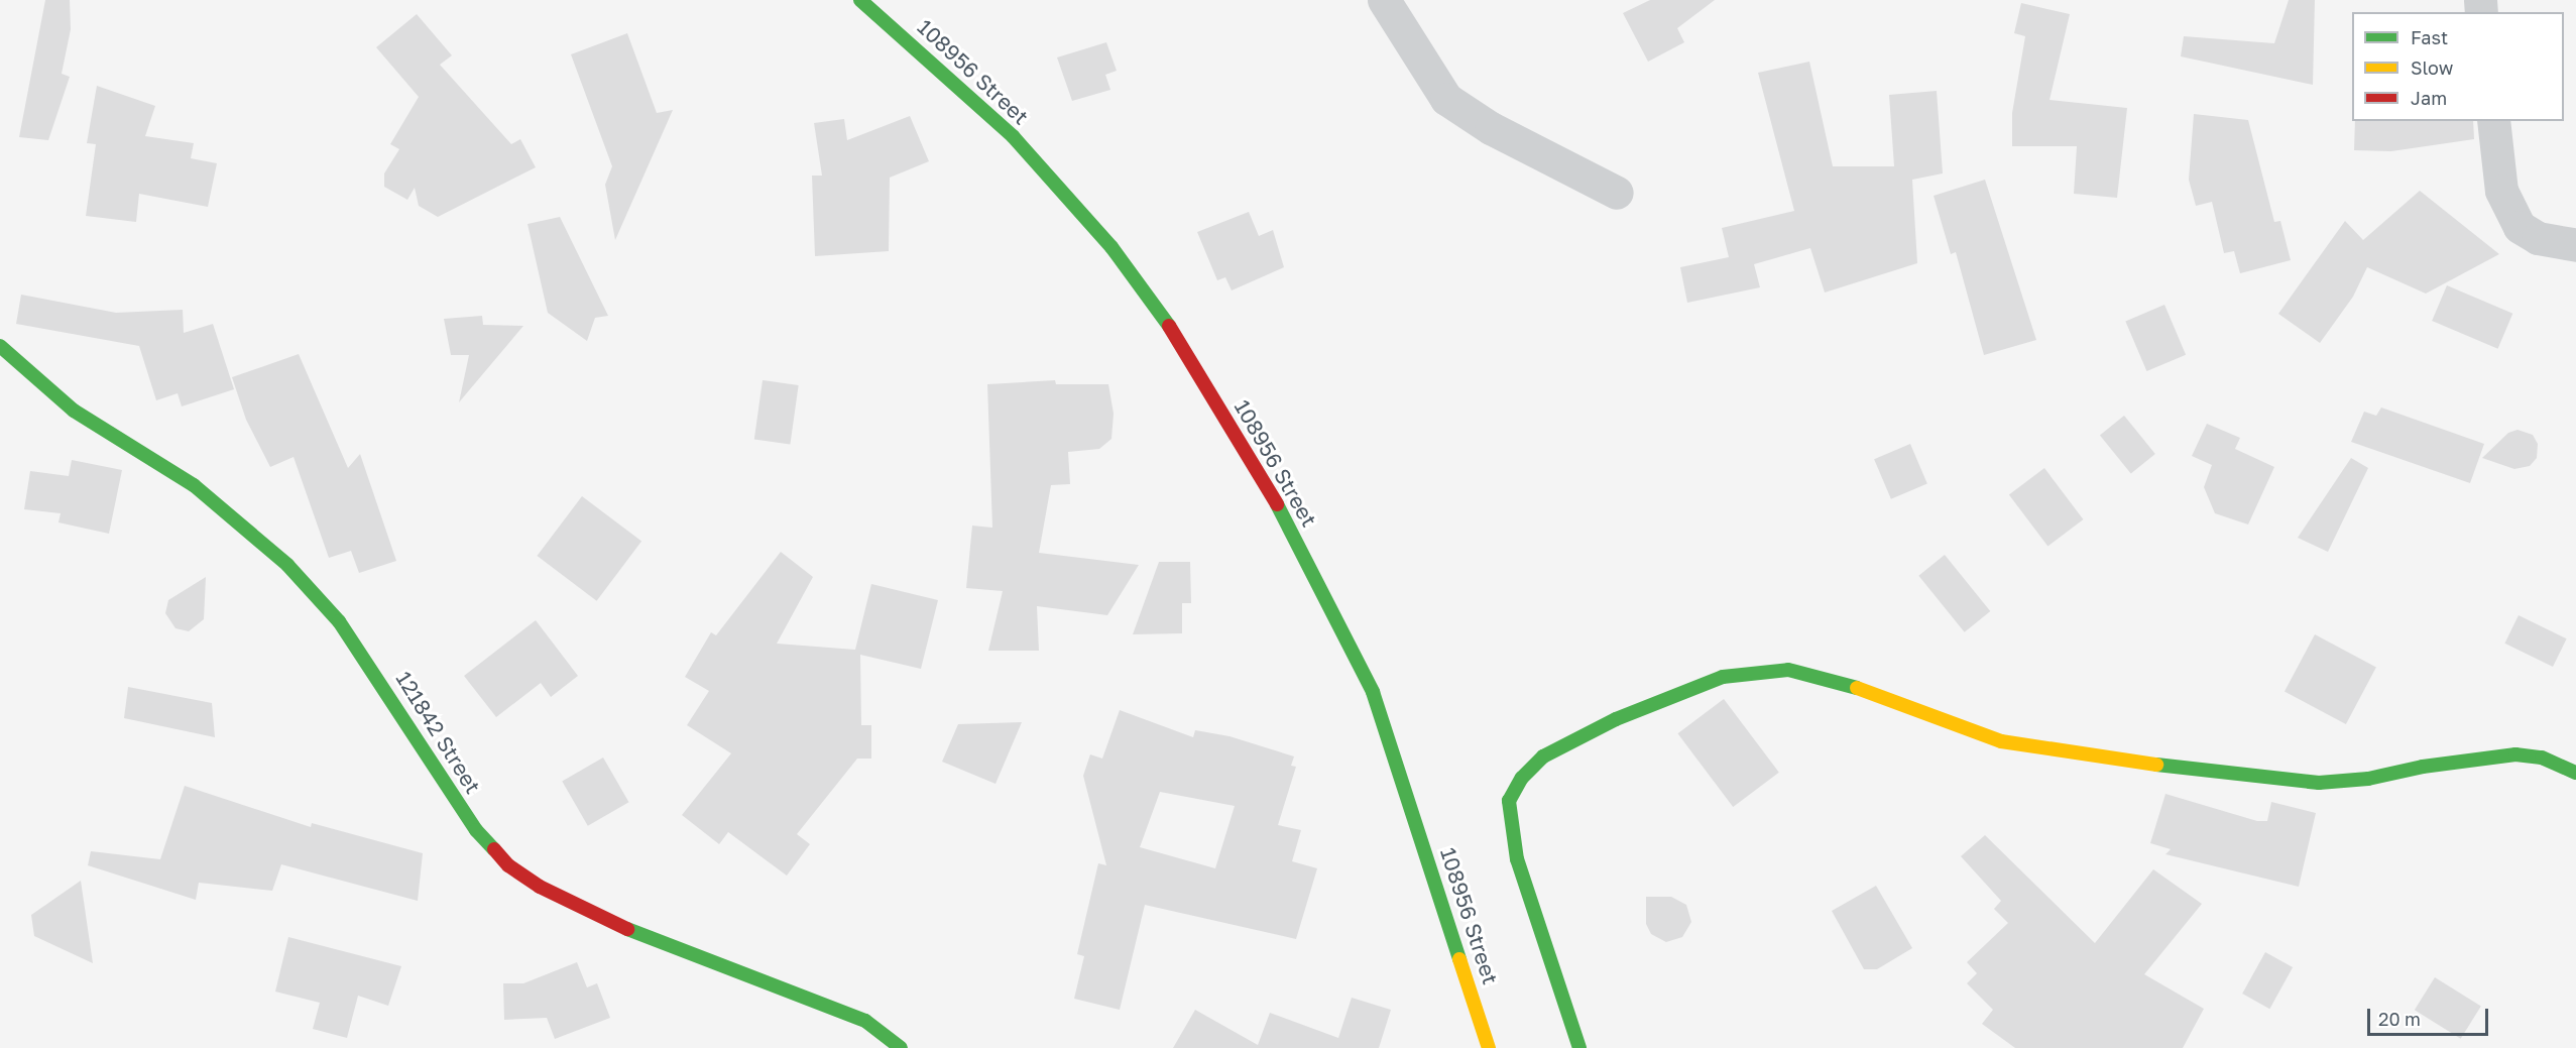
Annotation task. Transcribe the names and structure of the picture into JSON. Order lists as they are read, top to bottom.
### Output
{
  "streets": {
    "street": ["108956 Street", "121842 Street"]
  },
  "legend": ["Fast", "Slow", "Jam"],
  "scale_bar": "20 m"
}
